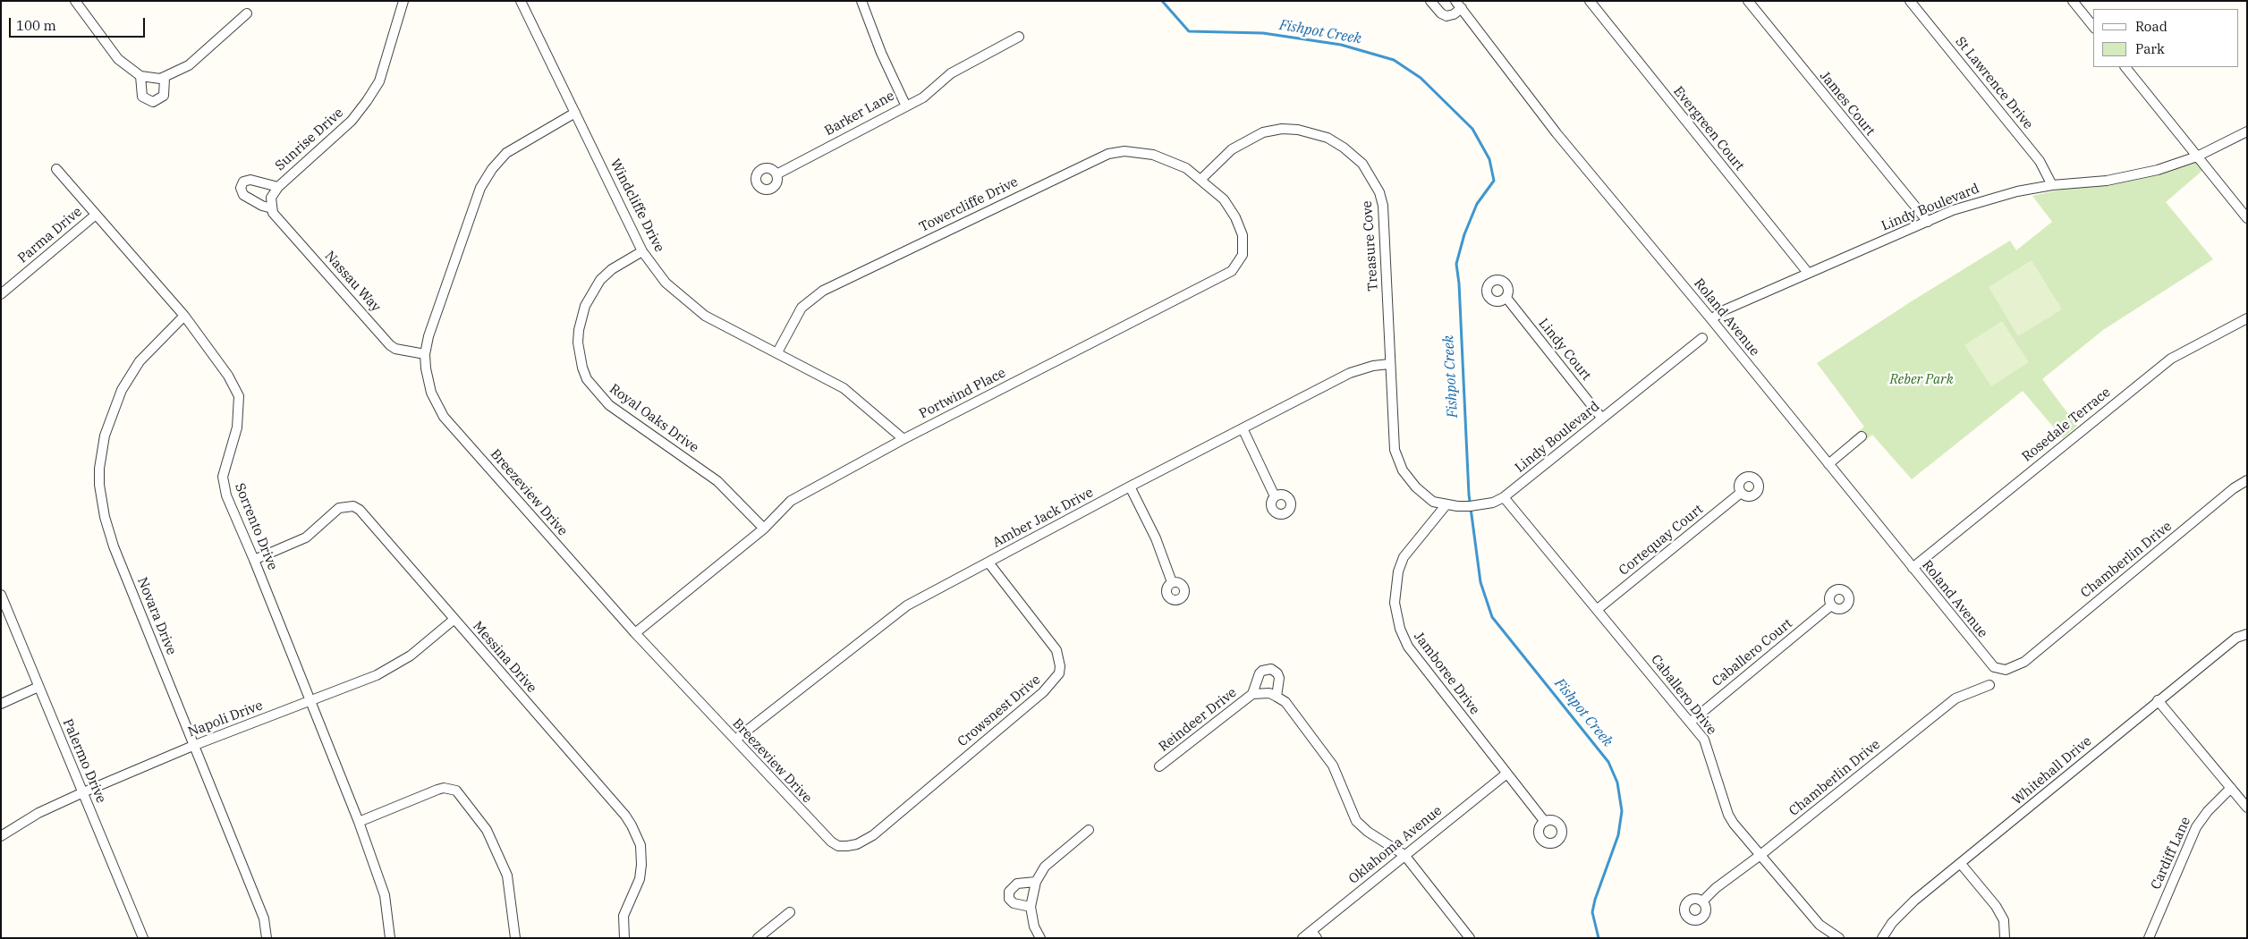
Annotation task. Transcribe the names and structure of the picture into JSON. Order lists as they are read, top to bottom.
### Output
{
  "streets": {
    "street": [
      "St Lawrence Drive",
      "James Court",
      "Barker Lane",
      "Evergreen Court",
      "Sunrise Drive",
      "Towercliffe Drive",
      "Windcliffe Drive",
      "Lindy Boulevard",
      "Parma Drive",
      "Treasure Cove",
      "Nassau Way",
      "Roland Avenue",
      "Lindy Court",
      "Portwind Place",
      "Royal Oaks Drive",
      "Rosedale Terrace",
      "Breezeview Drive",
      "Amber Jack Drive",
      "Sorrento Drive",
      "Cortequay Court",
      "Chamberlin Drive",
      "Novara Drive",
      "Caballero Court",
      "Messina Drive",
      "Jamboree Drive",
      "Caballero Drive",
      "Crowsnest Drive",
      "Napoli Drive",
      "Reindeer Drive",
      "Palermo Drive",
      "Whitehall Drive",
      "Oklahoma Avenue",
      "Cardiff Lane"
    ]
  },
  "crossings": [
    ["St Lawrence Drive", "Lindy Boulevard"],
    ["James Court", "Lindy Boulevard"],
    ["Evergreen Court", "Lindy Boulevard"],
    ["Sunrise Drive", "Nassau Way"],
    ["Towercliffe Drive", "Windcliffe Drive"],
    ["Towercliffe Drive", "Treasure Cove"],
    ["Towercliffe Drive", "Portwind Place"],
    ["Windcliffe Drive", "Portwind Place"],
    ["Windcliffe Drive", "Royal Oaks Drive"],
    ["Windcliffe Drive", "Breezeview Drive"],
    ["Lindy Boulevard", "Treasure Cove"],
    ["Lindy Boulevard", "Roland Avenue"],
    ["Lindy Boulevard", "Lindy Court"],
    ["Lindy Boulevard", "Jamboree Drive"],
    ["Lindy Boulevard", "Caballero Drive"],
    ["Parma Drive", "Sorrento Drive"],
    ["Treasure Cove", "Portwind Place"],
    ["Treasure Cove", "Amber Jack Drive"],
    ["Nassau Way", "Breezeview Drive"],
    ["Roland Avenue", "Rosedale Terrace"],
    ["Roland Avenue", "Chamberlin Drive"],
    ["Portwind Place", "Royal Oaks Drive"],
    ["Portwind Place", "Breezeview Drive"],
    ["Breezeview Drive", "Amber Jack Drive"],
    ["Breezeview Drive", "Crowsnest Drive"],
    ["Amber Jack Drive", "Crowsnest Drive"],
    ["Sorrento Drive", "Novara Drive"],
    ["Sorrento Drive", "Messina Drive"],
    ["Sorrento Drive", "Napoli Drive"],
    ["Cortequay Court", "Caballero Drive"],
    ["Chamberlin Drive", "Caballero Drive"],
    ["Novara Drive", "Napoli Drive"],
    ["Caballero Court", "Caballero Drive"],
    ["Messina Drive", "Napoli Drive"],
    ["Jamboree Drive", "Oklahoma Avenue"],
    ["Napoli Drive", "Palermo Drive"]
  ],
  "water": ["Fishpot Creek"],
  "parks": ["Reber Park"],
  "legend": ["Road", "Park"],
  "scale_bar": "100 m"
}
